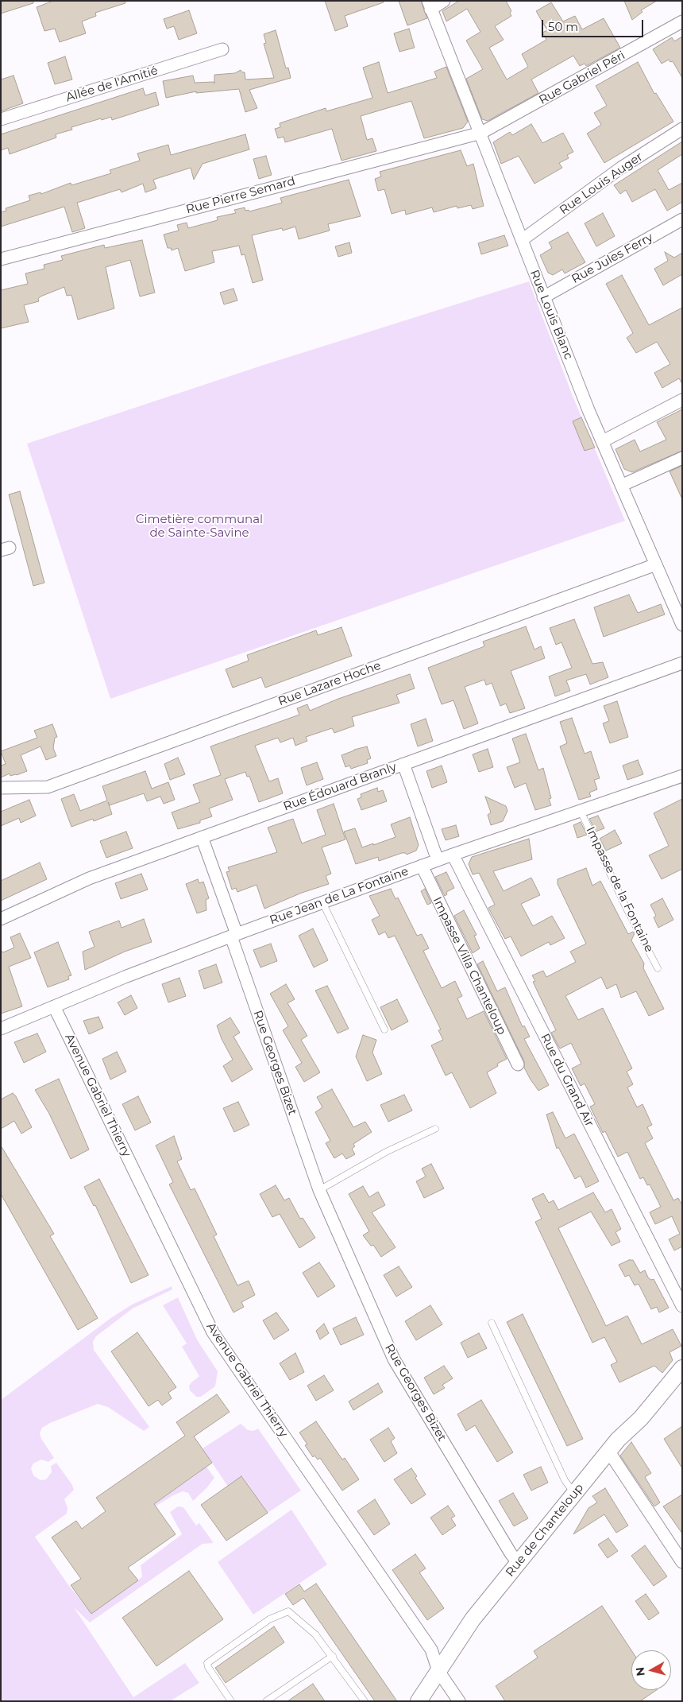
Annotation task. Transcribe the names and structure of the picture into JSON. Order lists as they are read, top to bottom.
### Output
{
  "streets": {
    "street": [
      "Rue Gabriel Péri",
      "Allée de l'Amitié",
      "Rue Louis Auger",
      "Rue Pierre Semard",
      "Rue Jules Ferry",
      "Rue Louis Blanc",
      "Rue Lazare Hoche",
      "Rue Édouard Branly",
      "Rue Jean de La Fontaine",
      "Impasse Villa Chanteloup",
      "Rue Georges Bizet",
      "Rue du Grand Air",
      "Avenue Gabriel Thierry",
      "Rue de Chanteloup"
    ],
    "lane": ["Impasse de la Fontaine"]
  },
  "crossings": [
    ["Rue Gabriel Péri", "Rue Pierre Semard"],
    ["Rue Gabriel Péri", "Rue Louis Blanc"],
    ["Rue Louis Auger", "Rue Louis Blanc"],
    ["Rue Pierre Semard", "Rue Louis Blanc"],
    ["Rue Jules Ferry", "Rue Louis Blanc"],
    ["Rue Louis Blanc", "Rue Lazare Hoche"],
    ["Rue Édouard Branly", "Rue Georges Bizet"],
    ["Impasse de la Fontaine", "Rue Jean de La Fontaine"],
    ["Rue Jean de La Fontaine", "Impasse Villa Chanteloup"],
    ["Rue Jean de La Fontaine", "Rue Georges Bizet"],
    ["Rue Jean de La Fontaine", "Rue du Grand Air"],
    ["Rue Jean de La Fontaine", "Avenue Gabriel Thierry"],
    ["Rue Georges Bizet", "Rue de Chanteloup"],
    ["Avenue Gabriel Thierry", "Rue de Chanteloup"]
  ],
  "parks": ["Cimetière communal de Sainte-Savine"],
  "scale_bar": "50 m",
  "north": "left"
}
